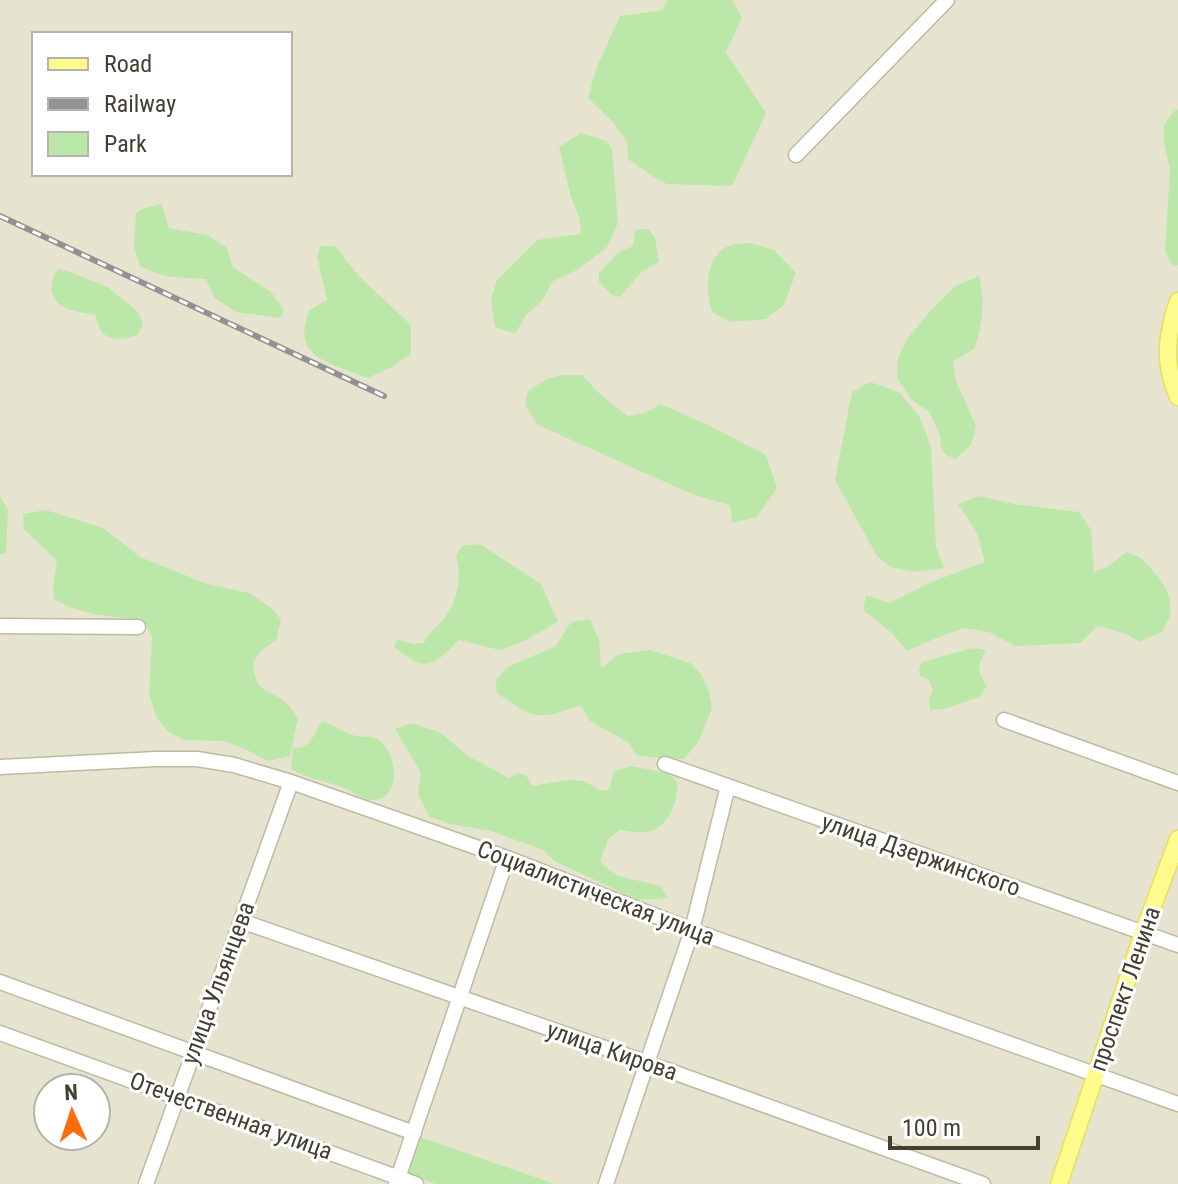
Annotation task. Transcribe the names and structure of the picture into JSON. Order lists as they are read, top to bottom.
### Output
{
  "streets": {
    "main road": ["проспект Ленина"],
    "street": [
      "улица Дзержинского",
      "Социалистическая улица",
      "улица Ульянцева",
      "улица Кирова",
      "Отечественная улица"
    ]
  },
  "crossings": [
    ["улица Дзержинского", "проспект Ленина"],
    ["Социалистическая улица", "улица Ульянцева"],
    ["Социалистическая улица", "проспект Ленина"],
    ["улица Ульянцева", "улица Кирова"],
    ["улица Ульянцева", "Отечественная улица"]
  ],
  "legend": ["Road", "Railway", "Park"],
  "scale_bar": "100 m",
  "north": "top"
}
